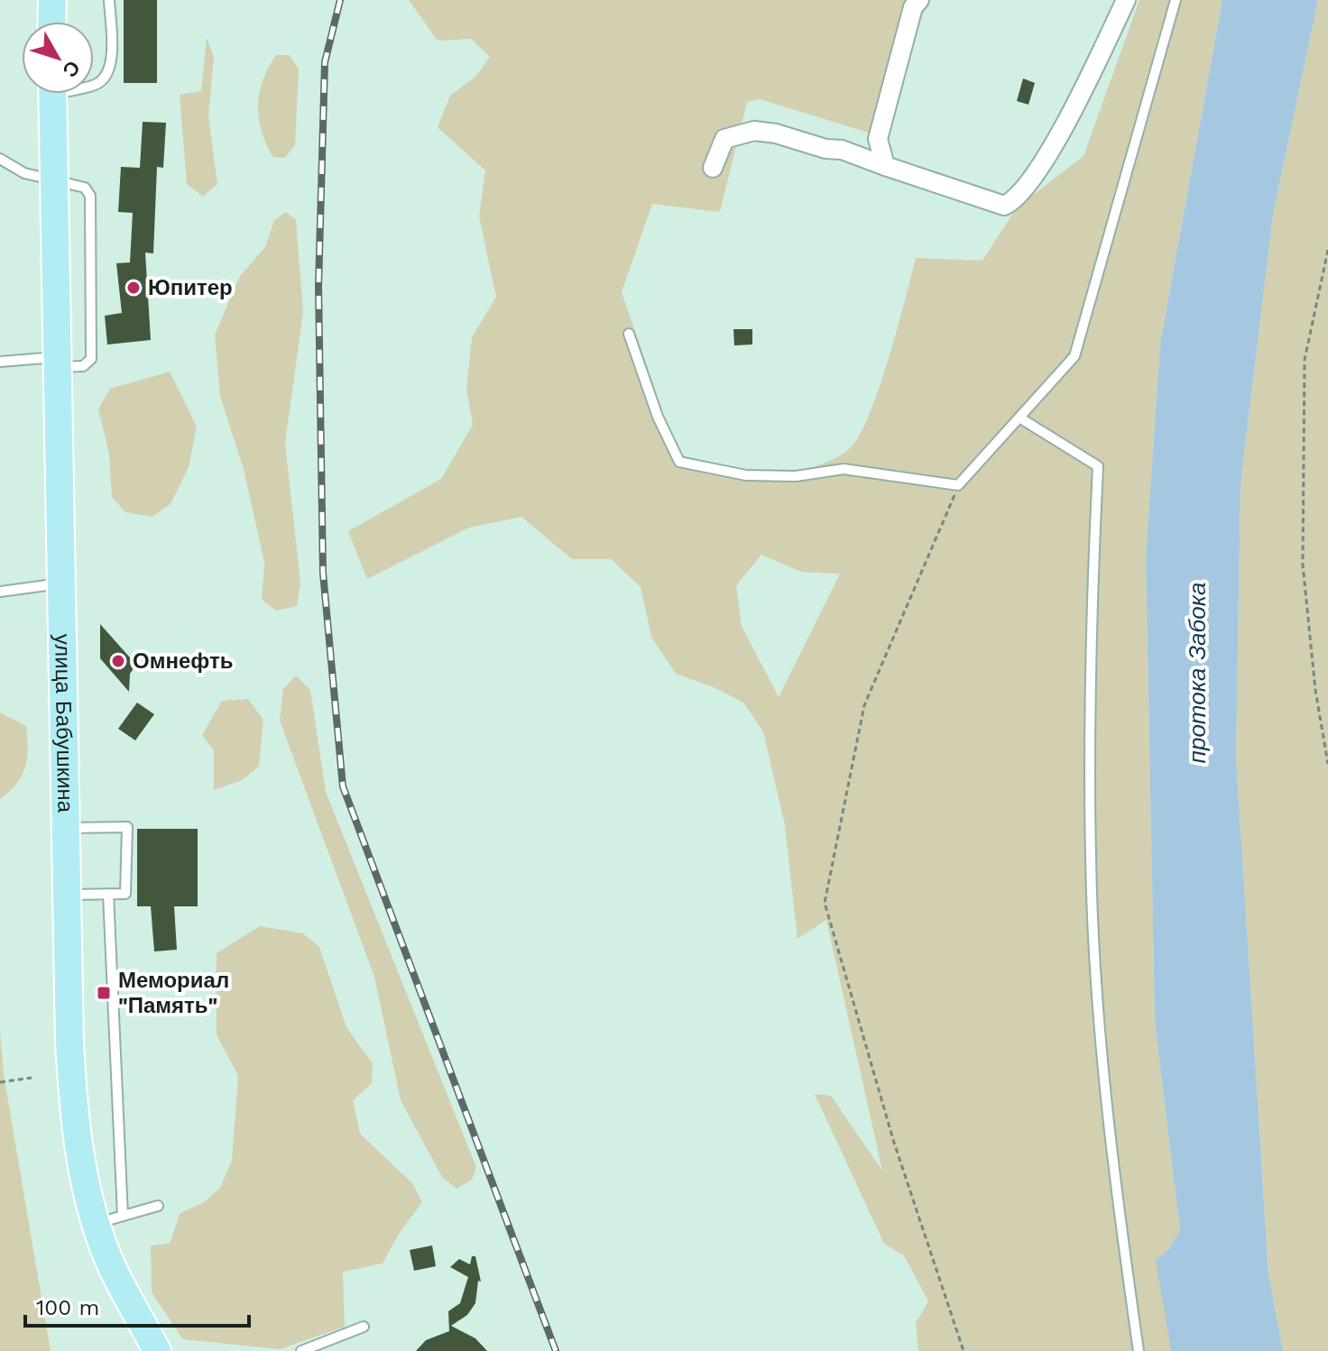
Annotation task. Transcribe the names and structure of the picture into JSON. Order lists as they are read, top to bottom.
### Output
{
  "streets": {
    "main road": ["улица Бабушкина"]
  },
  "water": ["протока Забока"],
  "places": {
    "other": ["Юпитер", "Омнефть"],
    "transit": ["Мемориал \"Память\""]
  },
  "scale_bar": "100 m",
  "north": "bottom right"
}
